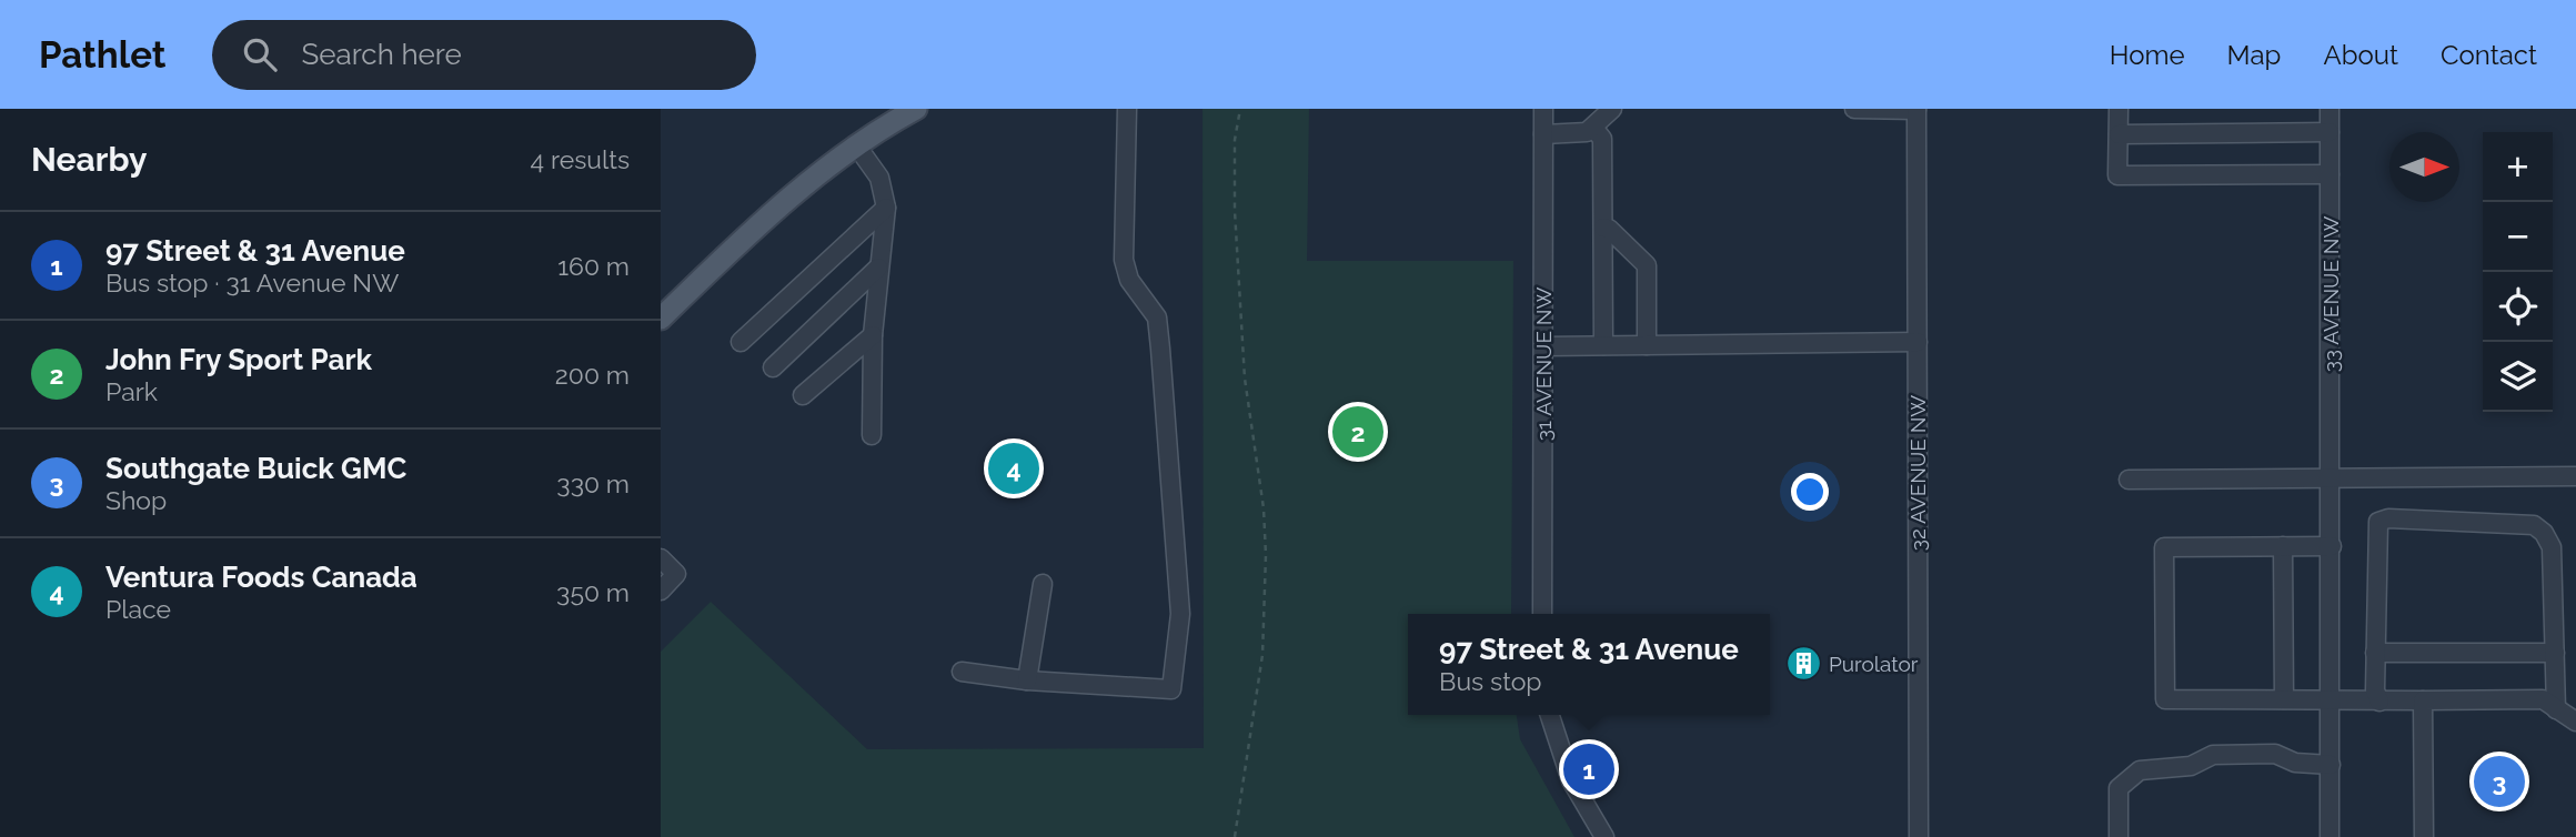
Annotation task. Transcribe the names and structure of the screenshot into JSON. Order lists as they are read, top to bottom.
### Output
{
  "streets": {
    "street": ["33 AVENUE NW", "31 AVENUE NW", "32 AVENUE NW"]
  },
  "places": {
    "building": ["Purolator"]
  },
  "north": "right",
  "page": {
    "header": "Pathlet",
    "search": "Search here",
    "nav": [
      "Home",
      "Map",
      "About",
      "Contact"
    ],
    "heading": ["Nearby", "4 results"],
    "map_buttons": ["+", "−"],
    "list": [
      {
        "mark": "1",
        "name": "97 Street & 31 Avenue",
        "note": "Bus stop · 31 Avenue NW",
        "value": "160 m"
      },
      {
        "mark": "2",
        "name": "John Fry Sport Park",
        "note": "Park",
        "value": "200 m"
      },
      {
        "mark": "3",
        "name": "Southgate Buick GMC",
        "note": "Shop",
        "value": "330 m"
      },
      {
        "mark": "4",
        "name": "Ventura Foods Canada",
        "note": "Place",
        "value": "350 m"
      }
    ],
    "pins": [
      "2",
      "4",
      "1",
      "3"
    ],
    "popup": ["97 Street & 31 Avenue", "Bus stop"]
  }
}
